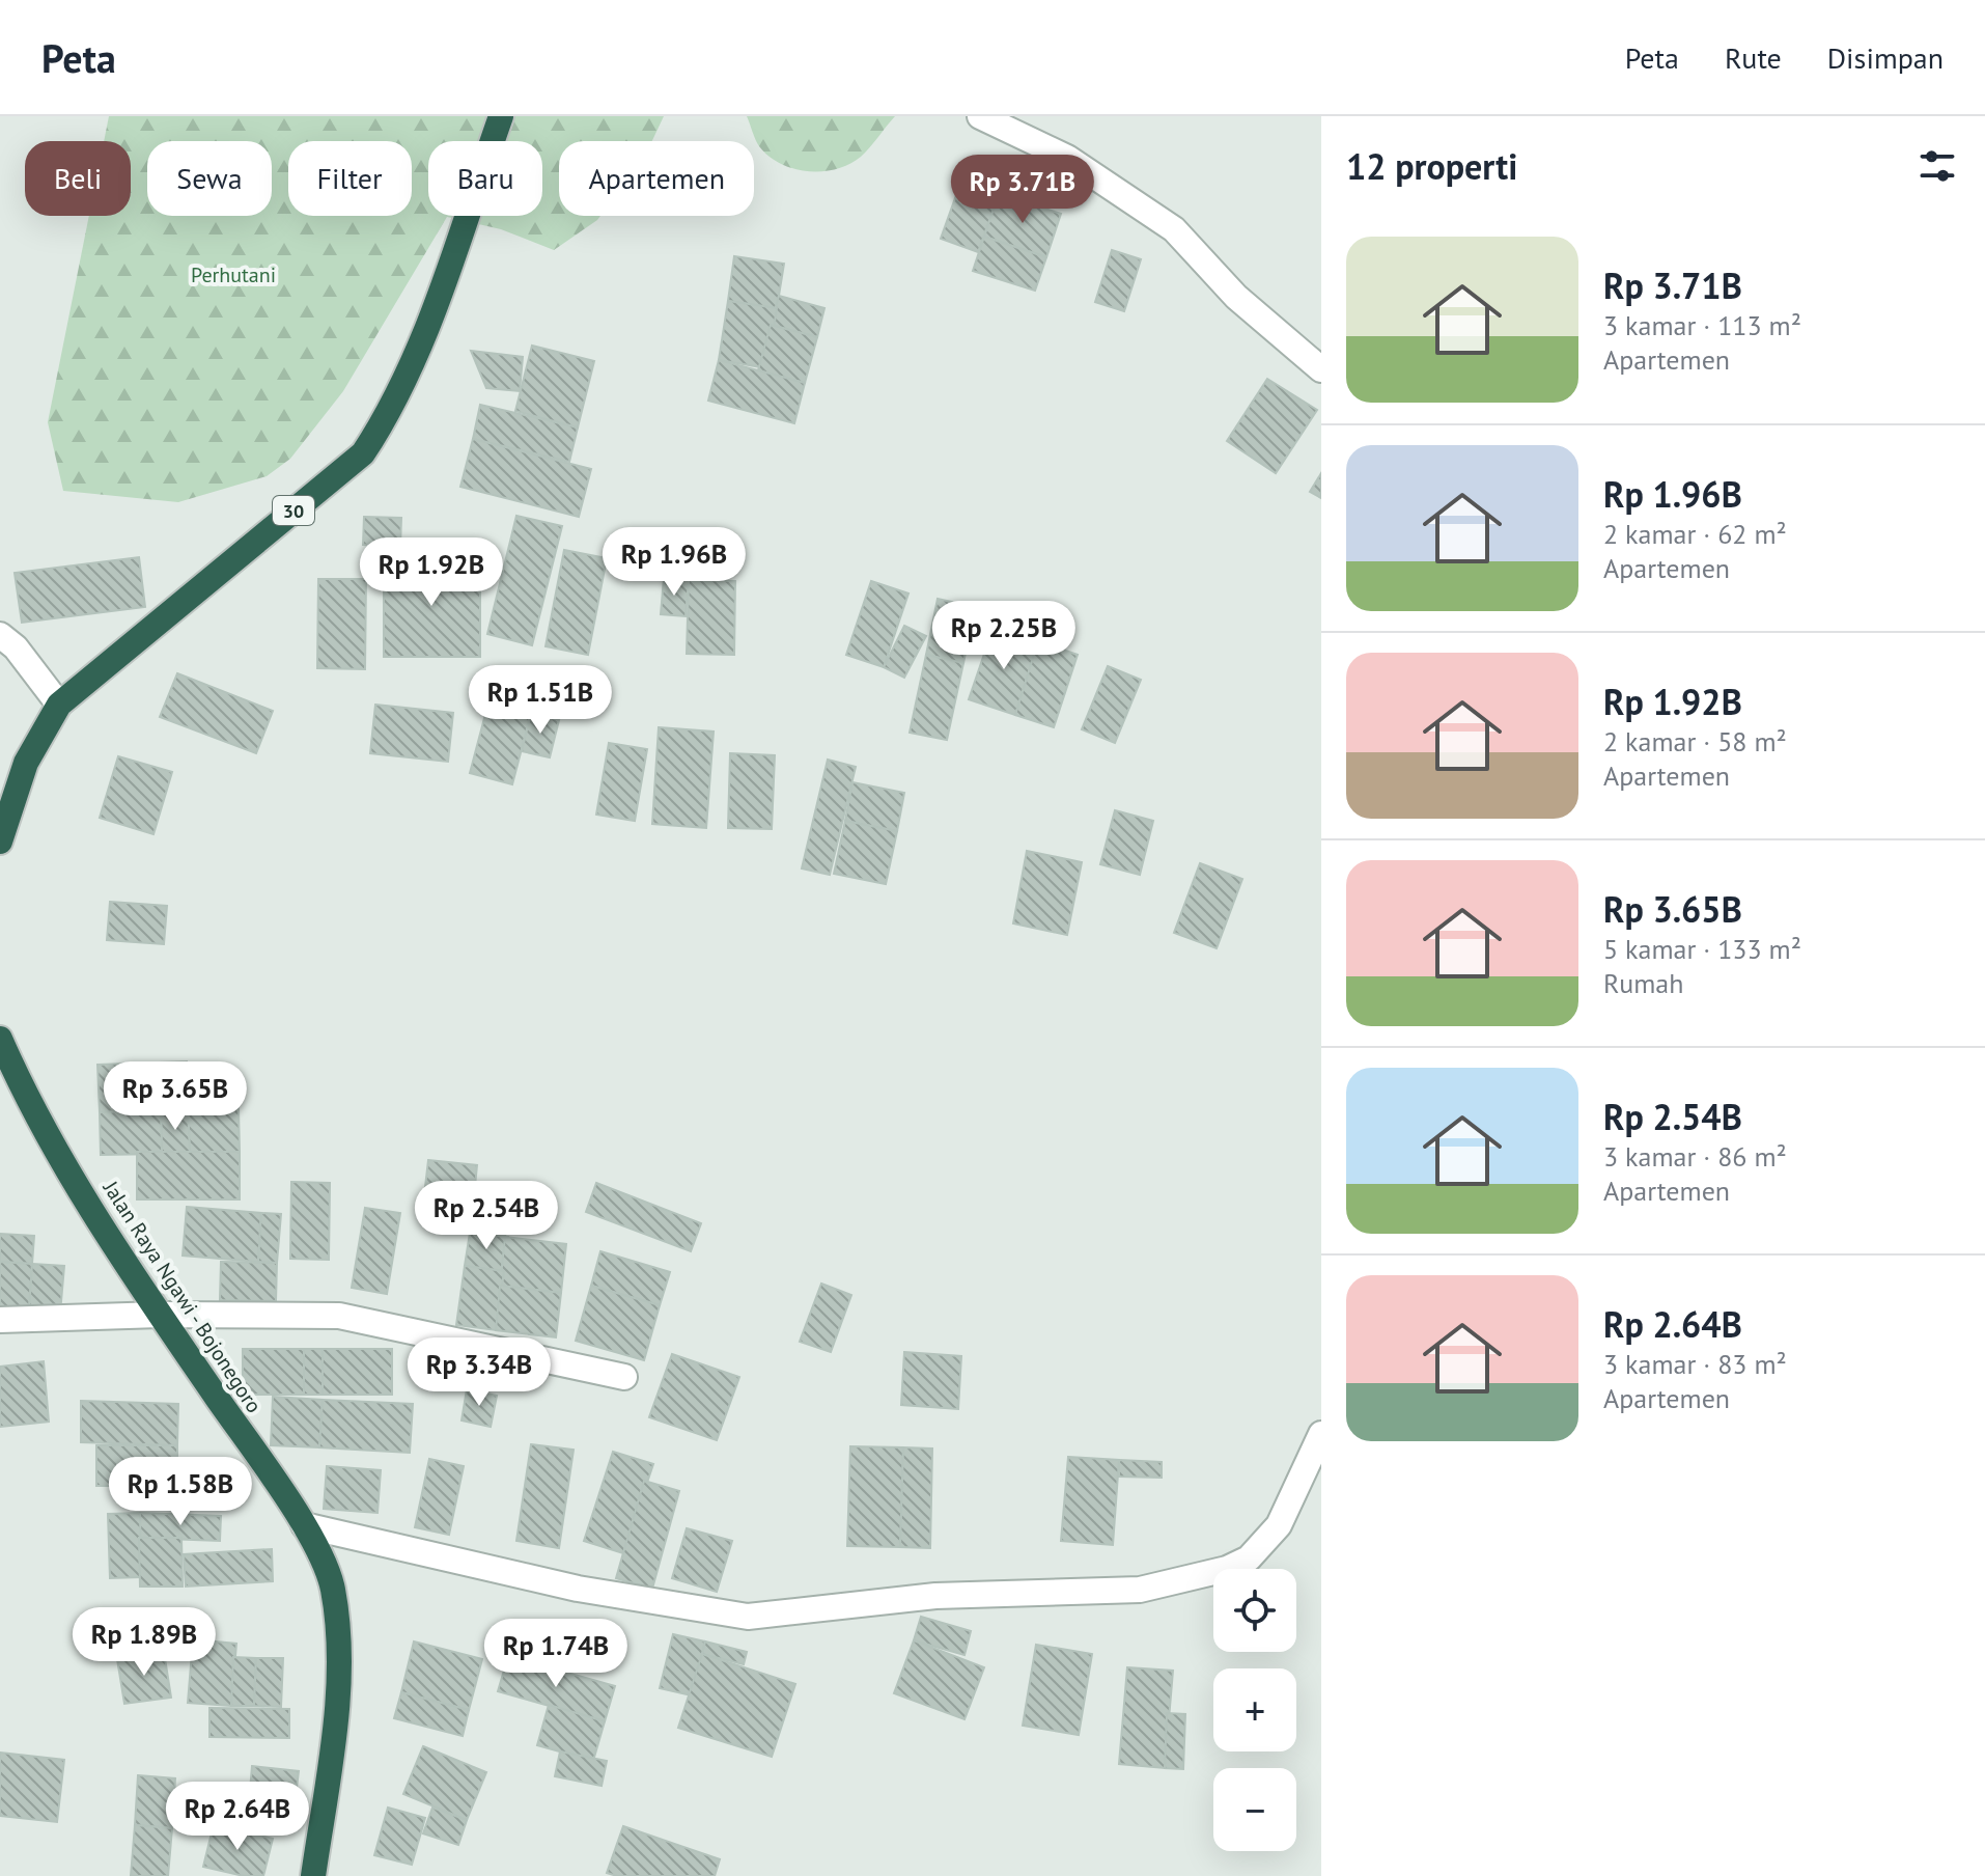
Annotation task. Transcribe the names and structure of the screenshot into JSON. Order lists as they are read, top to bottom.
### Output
{
  "streets": {
    "highway": ["30", "Jalan Raya Ngawi - Bojonegoro"]
  },
  "parks": ["Perhutani"],
  "page": {
    "header": "Peta",
    "nav": ["Peta", "Rute", "Disimpan"],
    "heading": "12 properti",
    "chip": [
      "Beli",
      "Sewa",
      "Filter",
      "Baru",
      "Apartemen"
    ],
    "price": [
      "Rp 3.71B",
      "Rp 1.96B",
      "Rp 1.92B",
      "Rp 2.25B",
      "Rp 1.51B",
      "Rp 3.65B",
      "Rp 2.54B",
      "Rp 3.34B",
      "Rp 1.58B",
      "Rp 1.89B",
      "Rp 1.74B",
      "Rp 2.64B"
    ],
    "list": [
      {
        "name": "Rp 3.71B",
        "note": "3 kamar · 113 m² · Apartemen"
      },
      {
        "name": "Rp 1.96B",
        "note": "2 kamar · 62 m² · Apartemen"
      },
      {
        "name": "Rp 1.92B",
        "note": "2 kamar · 58 m² · Apartemen"
      },
      {
        "name": "Rp 3.65B",
        "note": "5 kamar · 133 m² · Rumah"
      },
      {
        "name": "Rp 2.54B",
        "note": "3 kamar · 86 m² · Apartemen"
      },
      {
        "name": "Rp 2.64B",
        "note": "3 kamar · 83 m² · Apartemen"
      }
    ],
    "map_buttons": ["+", "−"]
  }
}
